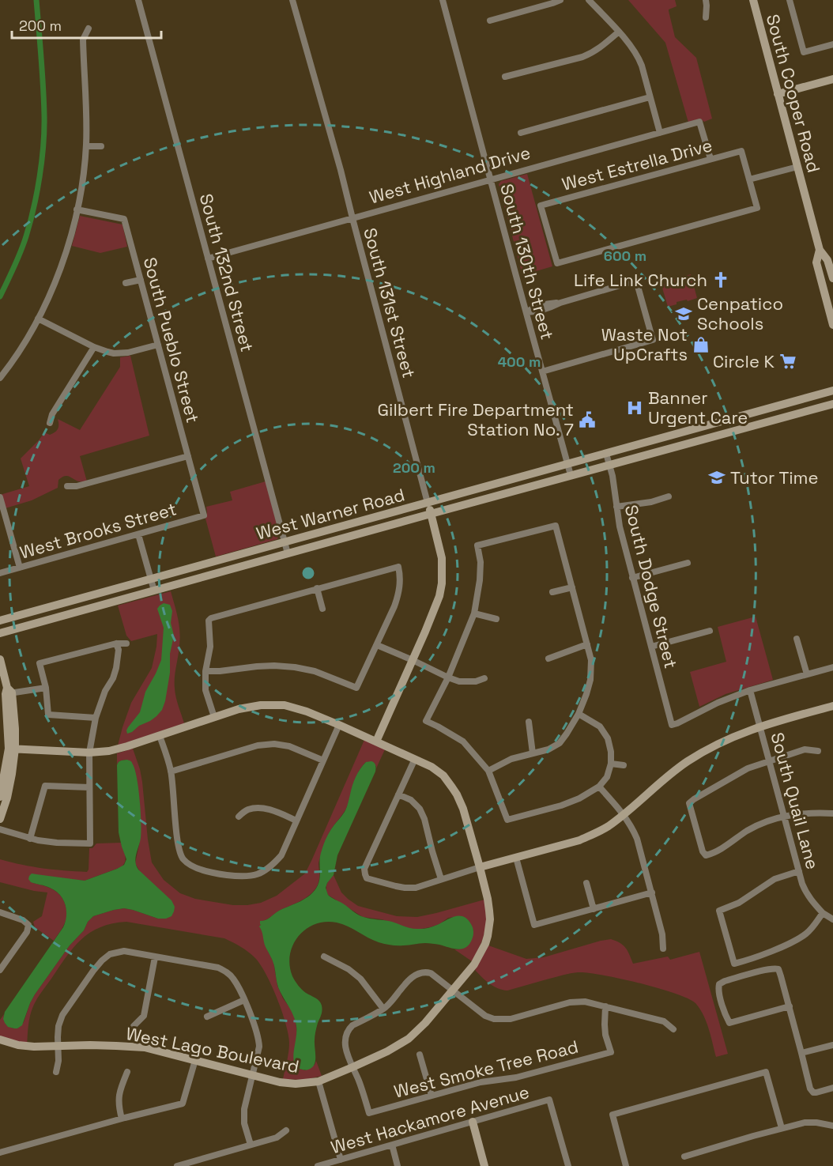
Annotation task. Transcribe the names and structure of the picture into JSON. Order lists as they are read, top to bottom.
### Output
{
  "streets": {
    "street": [
      "South Cooper Road",
      "West Estrella Drive",
      "West Highland Drive",
      "South 130th Street",
      "South 132nd Street",
      "South 131st Street",
      "South Pueblo Street",
      "West Warner Road",
      "West Brooks Street",
      "South Dodge Street",
      "South Quail Lane",
      "West Lago Boulevard",
      "West Smoke Tree Road",
      "West Hackamore Avenue"
    ]
  },
  "crossings": [
    ["West Estrella Drive", "West Highland Drive"],
    ["West Highland Drive", "South 130th Street"],
    ["West Highland Drive", "South 132nd Street"],
    ["West Highland Drive", "South 131st Street"],
    ["South 130th Street", "West Warner Road"],
    ["South 132nd Street", "West Warner Road"],
    ["South 131st Street", "West Warner Road"],
    ["South Pueblo Street", "West Brooks Street"],
    ["West Warner Road", "South Dodge Street"],
    ["South Dodge Street", "South Quail Lane"],
    ["West Lago Boulevard", "West Smoke Tree Road"]
  ],
  "places": {
    "church": ["Life Link Church"],
    "school or university": ["Cenpatico Schools", "Tutor Time"],
    "shop": ["Waste Not UpCrafts"],
    "supermarket": ["Circle K"],
    "hospital": ["Banner Urgent Care"],
    "public building": ["Gilbert Fire Department Station No. 7"]
  },
  "scale_bar": "200 m",
  "rings": ["600 m", "400 m", "200 m"]
}
